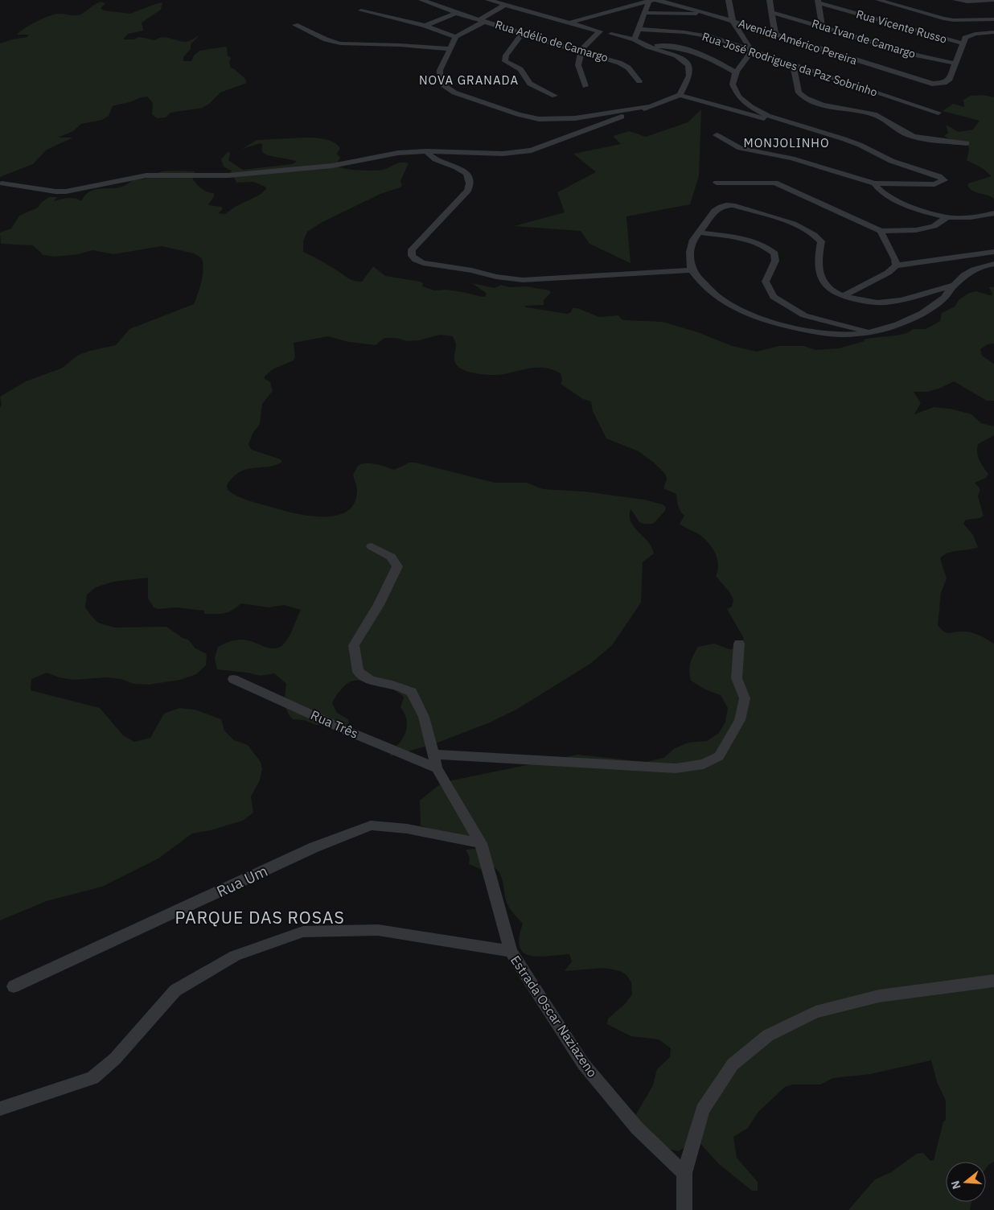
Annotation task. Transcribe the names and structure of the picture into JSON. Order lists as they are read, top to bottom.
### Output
{
  "streets": {
    "street": [
      "Rua Vicente Russo",
      "Rua Ivan de Camargo",
      "Rua Adélio de Camargo",
      "Avenida Américo Pereira",
      "Rua José Rodrigues da Paz Sobrinho",
      "Rua Três",
      "Rua Um",
      "Estrada Oscar Naziazeno"
    ]
  },
  "crossings": [
    ["Rua Ivan de Camargo", "Avenida Américo Pereira"],
    ["Rua Três", "Estrada Oscar Naziazeno"],
    ["Rua Um", "Estrada Oscar Naziazeno"]
  ],
  "districts": ["NOVA GRANADA", "MONJOLINHO", "PARQUE DAS ROSAS"],
  "north": "left"
}
